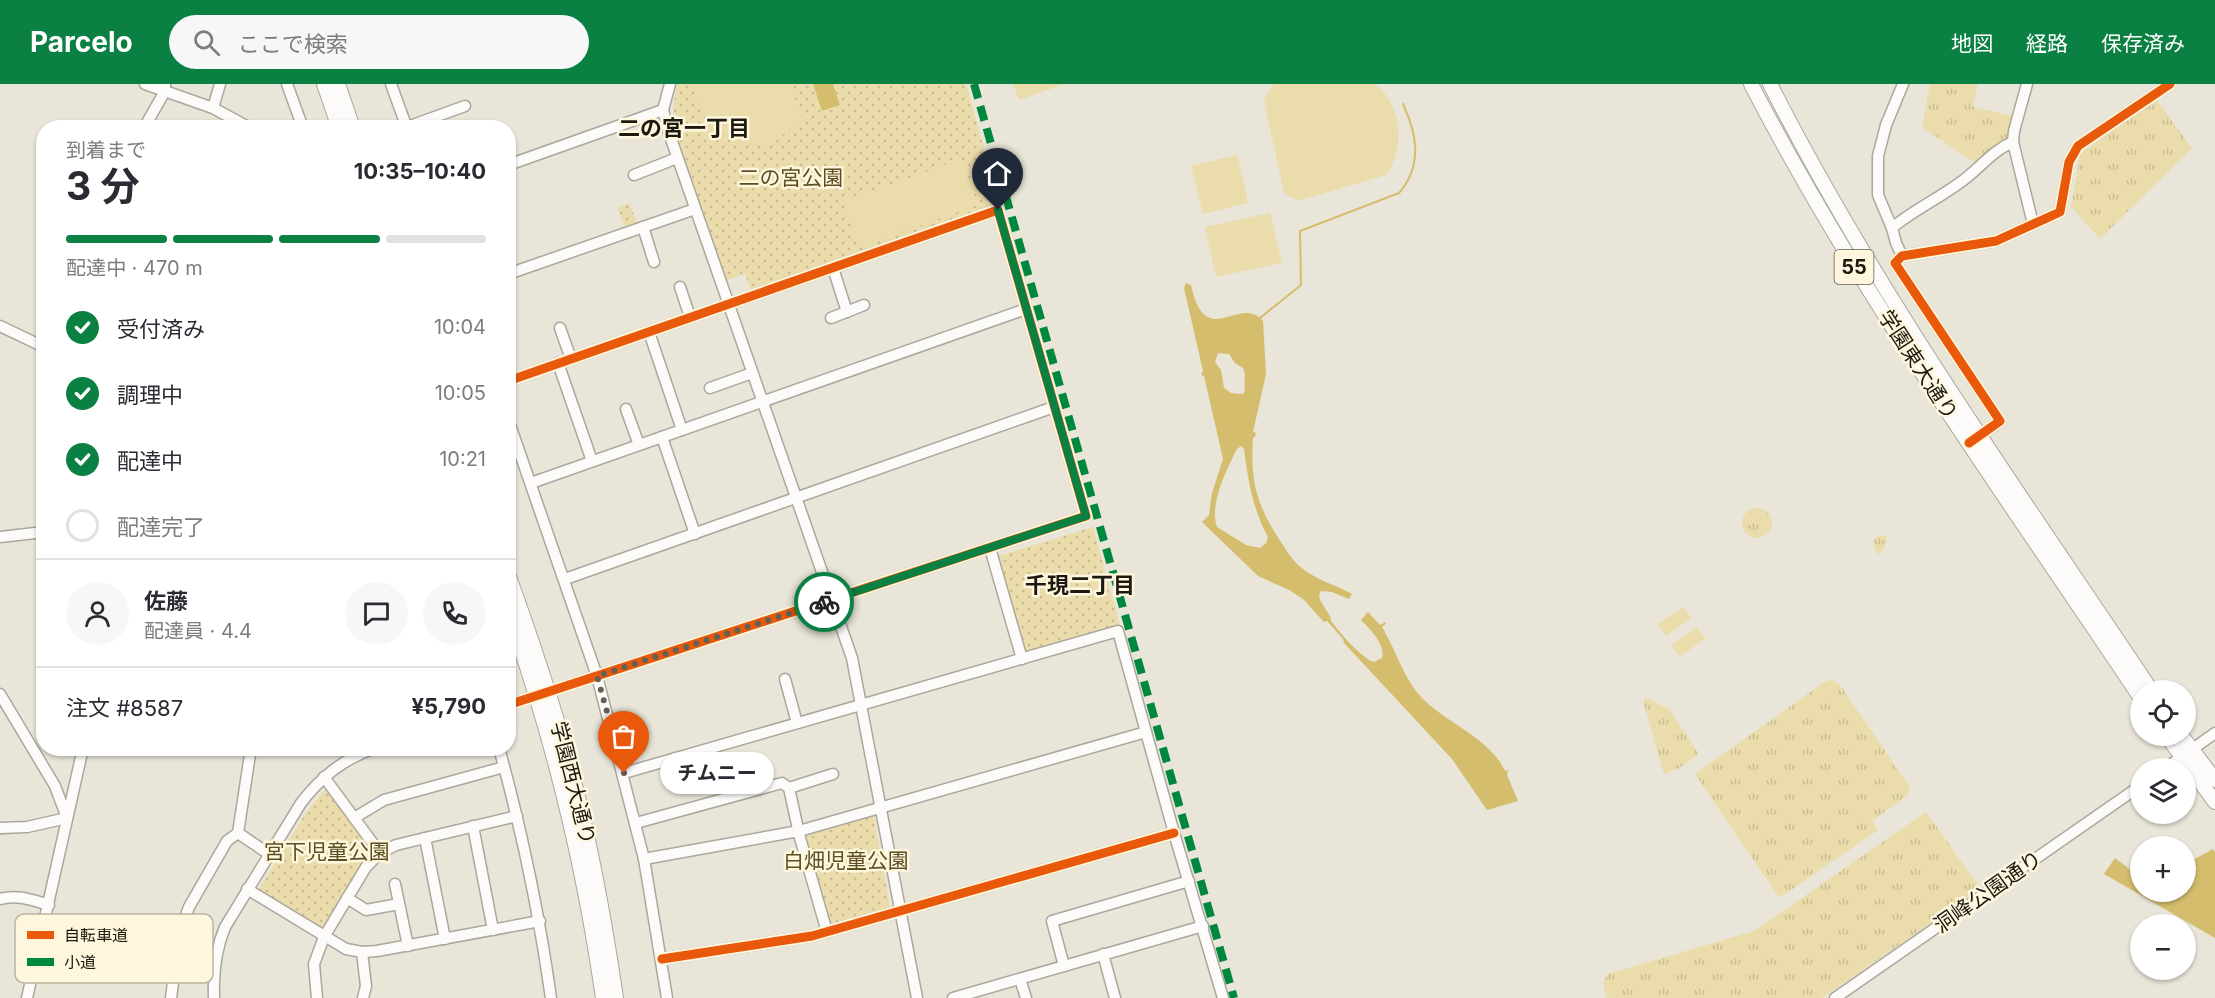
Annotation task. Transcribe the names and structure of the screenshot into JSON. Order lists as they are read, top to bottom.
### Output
{
  "streets": {
    "main road": ["55", "学園東大通り", "学園西大通り"],
    "street": ["洞峰公園通り"]
  },
  "districts": ["二の宮一丁目", "千現二丁目"],
  "parks": ["二の宮公園", "宮下児童公園", "白畑児童公園"],
  "places": ["チムニー"],
  "legend": ["自転車道", "小道"],
  "page": {
    "header": "Parcelo",
    "search": "ここで検索",
    "nav": ["地図", "経路", "保存済み"],
    "heading": ["3 分", "到着まで", "10:35–10:40"],
    "panel": [
      "佐藤",
      "配達員 · 4.4",
      "注文 #8587",
      "¥5,790"
    ],
    "bar": "配達中 · 470 m",
    "list": [
      ["受付済み", "10:04"],
      ["調理中", "10:05"],
      ["配達中", "10:21"],
      "配達完了"
    ],
    "map_buttons": ["+", "−"],
    "bubble": "チムニー"
  }
}
